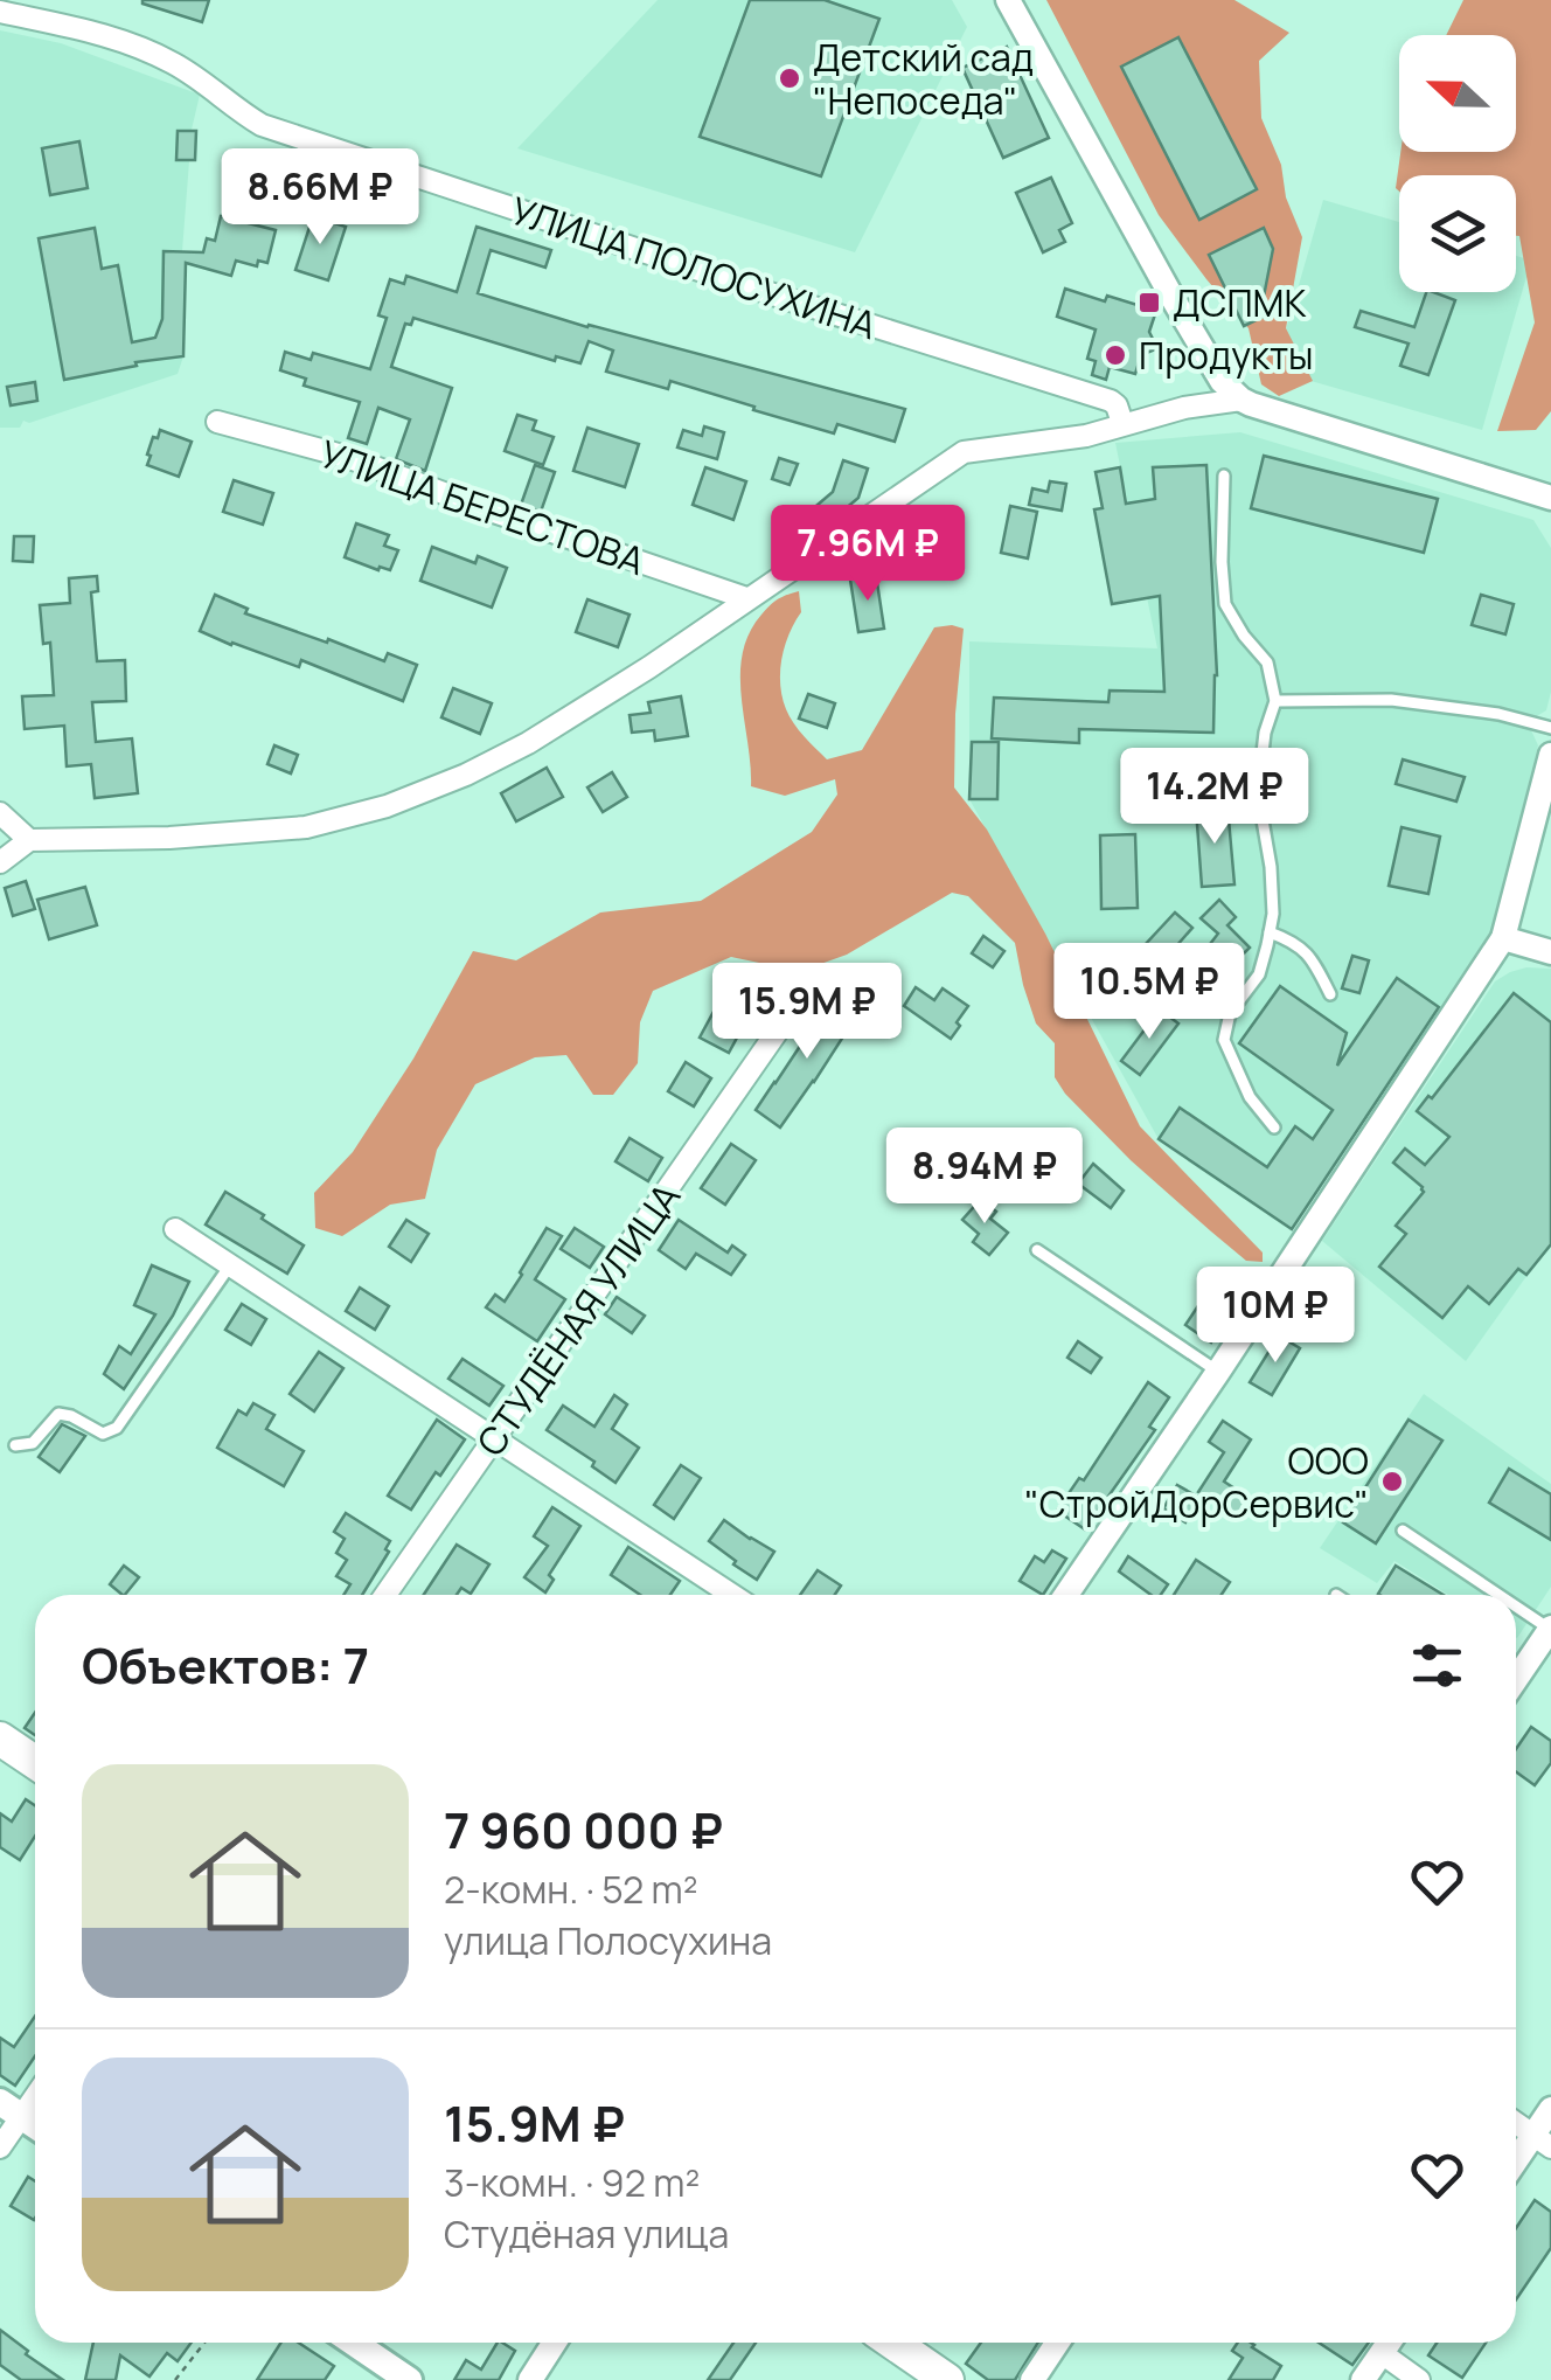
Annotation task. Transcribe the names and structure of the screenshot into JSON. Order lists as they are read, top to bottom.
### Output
{
  "streets": {
    "street": ["УЛИЦА ПОЛОСУХИНА", "УЛИЦА БЕРЕСТОВА", "СТУДЁНАЯ УЛИЦА"]
  },
  "places": {
    "other": ["Детский сад \"Непоседа\"", "Продукты", "ООО \"СтройДорСервис\""],
    "transit": ["ДСПМК"]
  },
  "north": "left",
  "page": {
    "price": [
      "8.66M ₽",
      "7.96M ₽",
      "14.2M ₽",
      "10.5M ₽",
      "15.9M ₽",
      "8.94M ₽",
      "10M ₽"
    ],
    "heading": "Объектов: 7",
    "list": [
      {
        "name": "7 960 000 ₽",
        "note": "2-комн. · 52 m² · улица Полосухина"
      },
      {
        "name": "15.9M ₽",
        "note": "3-комн. · 92 m² · Студёная улица"
      }
    ]
  }
}
